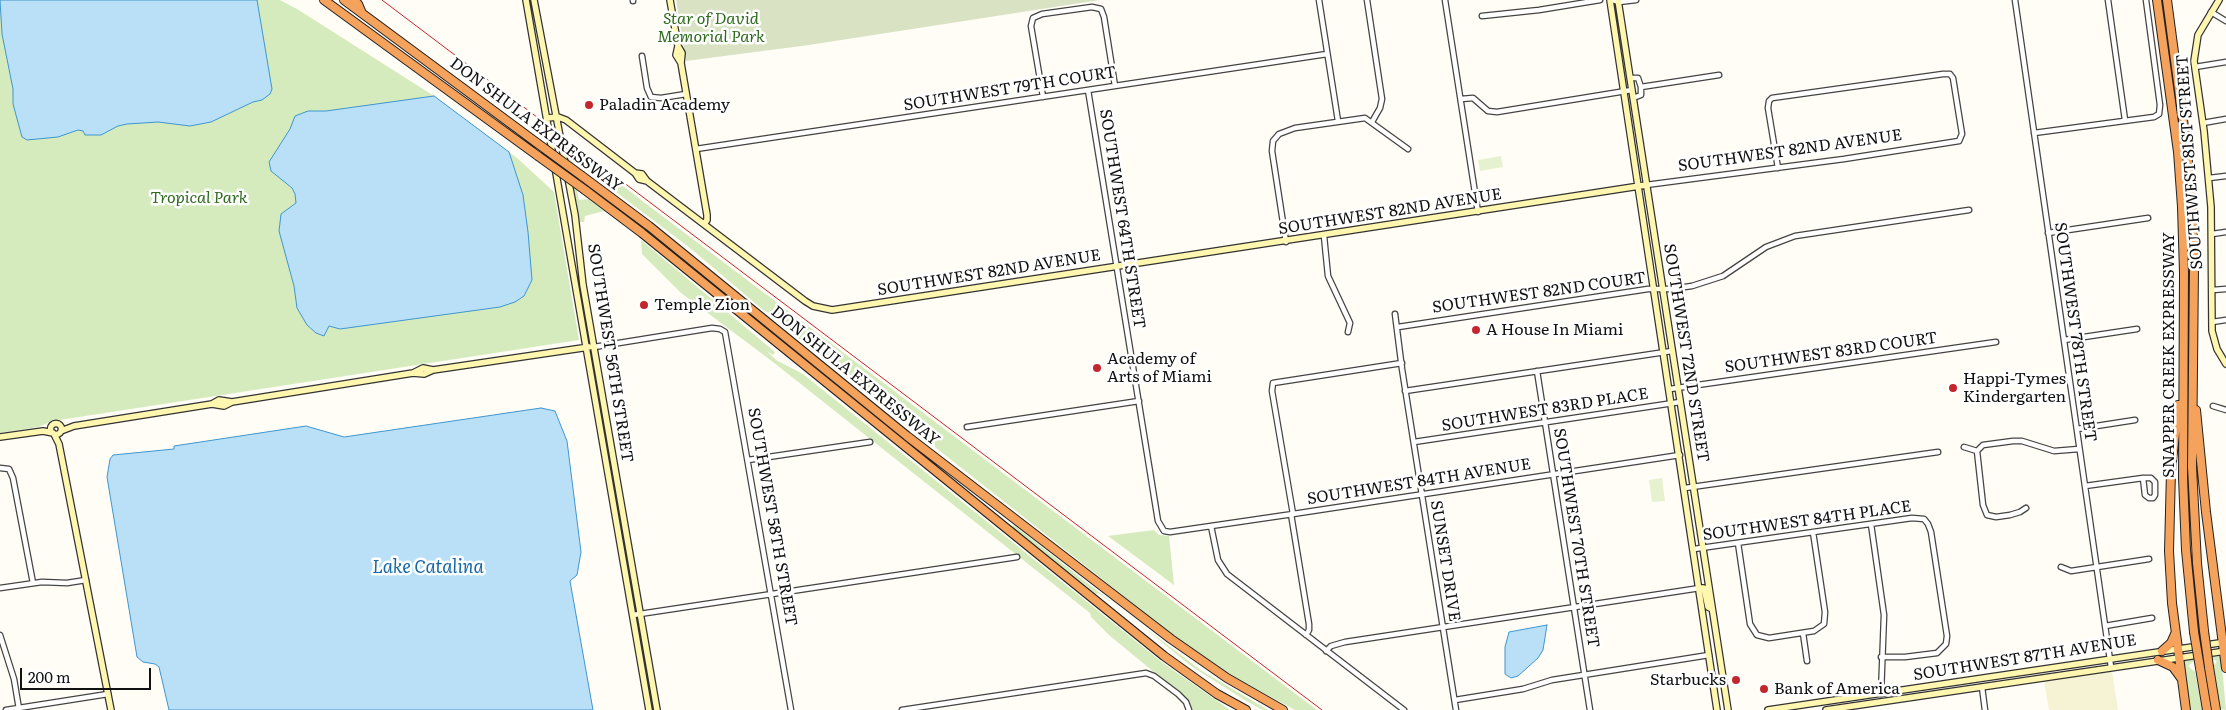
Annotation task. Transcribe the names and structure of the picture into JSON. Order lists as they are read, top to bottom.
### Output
{
  "streets": {
    "highway": ["DON SHULA EXPRESSWAY", "SNAPPER CREEK EXPRESSWAY"],
    "main road": [
      "SOUTHWEST 82ND AVENUE",
      "SOUTHWEST 81ST STREET",
      "SOUTHWEST 56TH STREET",
      "SOUTHWEST 72ND STREET",
      "SOUTHWEST 87TH AVENUE"
    ],
    "street": [
      "SOUTHWEST 79TH COURT",
      "SOUTHWEST 64TH STREET",
      "SOUTHWEST 82ND COURT",
      "SOUTHWEST 78TH STREET",
      "SOUTHWEST 83RD COURT",
      "SOUTHWEST 83RD PLACE",
      "SOUTHWEST 84TH AVENUE",
      "SOUTHWEST 58TH STREET",
      "SOUTHWEST 84TH PLACE",
      "SOUTHWEST 70TH STREET",
      "SUNSET DRIVE"
    ]
  },
  "crossings": [
    ["SOUTHWEST 79TH COURT", "SOUTHWEST 64TH STREET"],
    ["SOUTHWEST 82ND AVENUE", "SOUTHWEST 64TH STREET"],
    ["SOUTHWEST 82ND AVENUE", "SOUTHWEST 72ND STREET"],
    ["SOUTHWEST 64TH STREET", "SOUTHWEST 84TH AVENUE"],
    ["SOUTHWEST 82ND COURT", "SOUTHWEST 72ND STREET"],
    ["SOUTHWEST 82ND COURT", "SUNSET DRIVE"],
    ["SOUTHWEST 78TH STREET", "SOUTHWEST 87TH AVENUE"],
    ["SOUTHWEST 56TH STREET", "SOUTHWEST 58TH STREET"],
    ["SOUTHWEST 72ND STREET", "SOUTHWEST 83RD COURT"],
    ["SOUTHWEST 72ND STREET", "SOUTHWEST 83RD PLACE"],
    ["SOUTHWEST 72ND STREET", "SOUTHWEST 84TH AVENUE"],
    ["SOUTHWEST 72ND STREET", "SOUTHWEST 84TH PLACE"],
    ["SOUTHWEST 83RD PLACE", "SOUTHWEST 70TH STREET"],
    ["SOUTHWEST 83RD PLACE", "SUNSET DRIVE"],
    ["SOUTHWEST 84TH AVENUE", "SOUTHWEST 70TH STREET"],
    ["SOUTHWEST 84TH AVENUE", "SUNSET DRIVE"]
  ],
  "water": ["Lake Catalina"],
  "parks": ["Star of David Memorial Park", "Tropical Park"],
  "places": [
    "Paladin Academy",
    "Temple Zion",
    "A House In Miami",
    "Academy of Arts of Miami",
    "Happi-Tymes Kindergarten",
    "Starbucks",
    "Bank of America"
  ],
  "scale_bar": "200 m"
}
